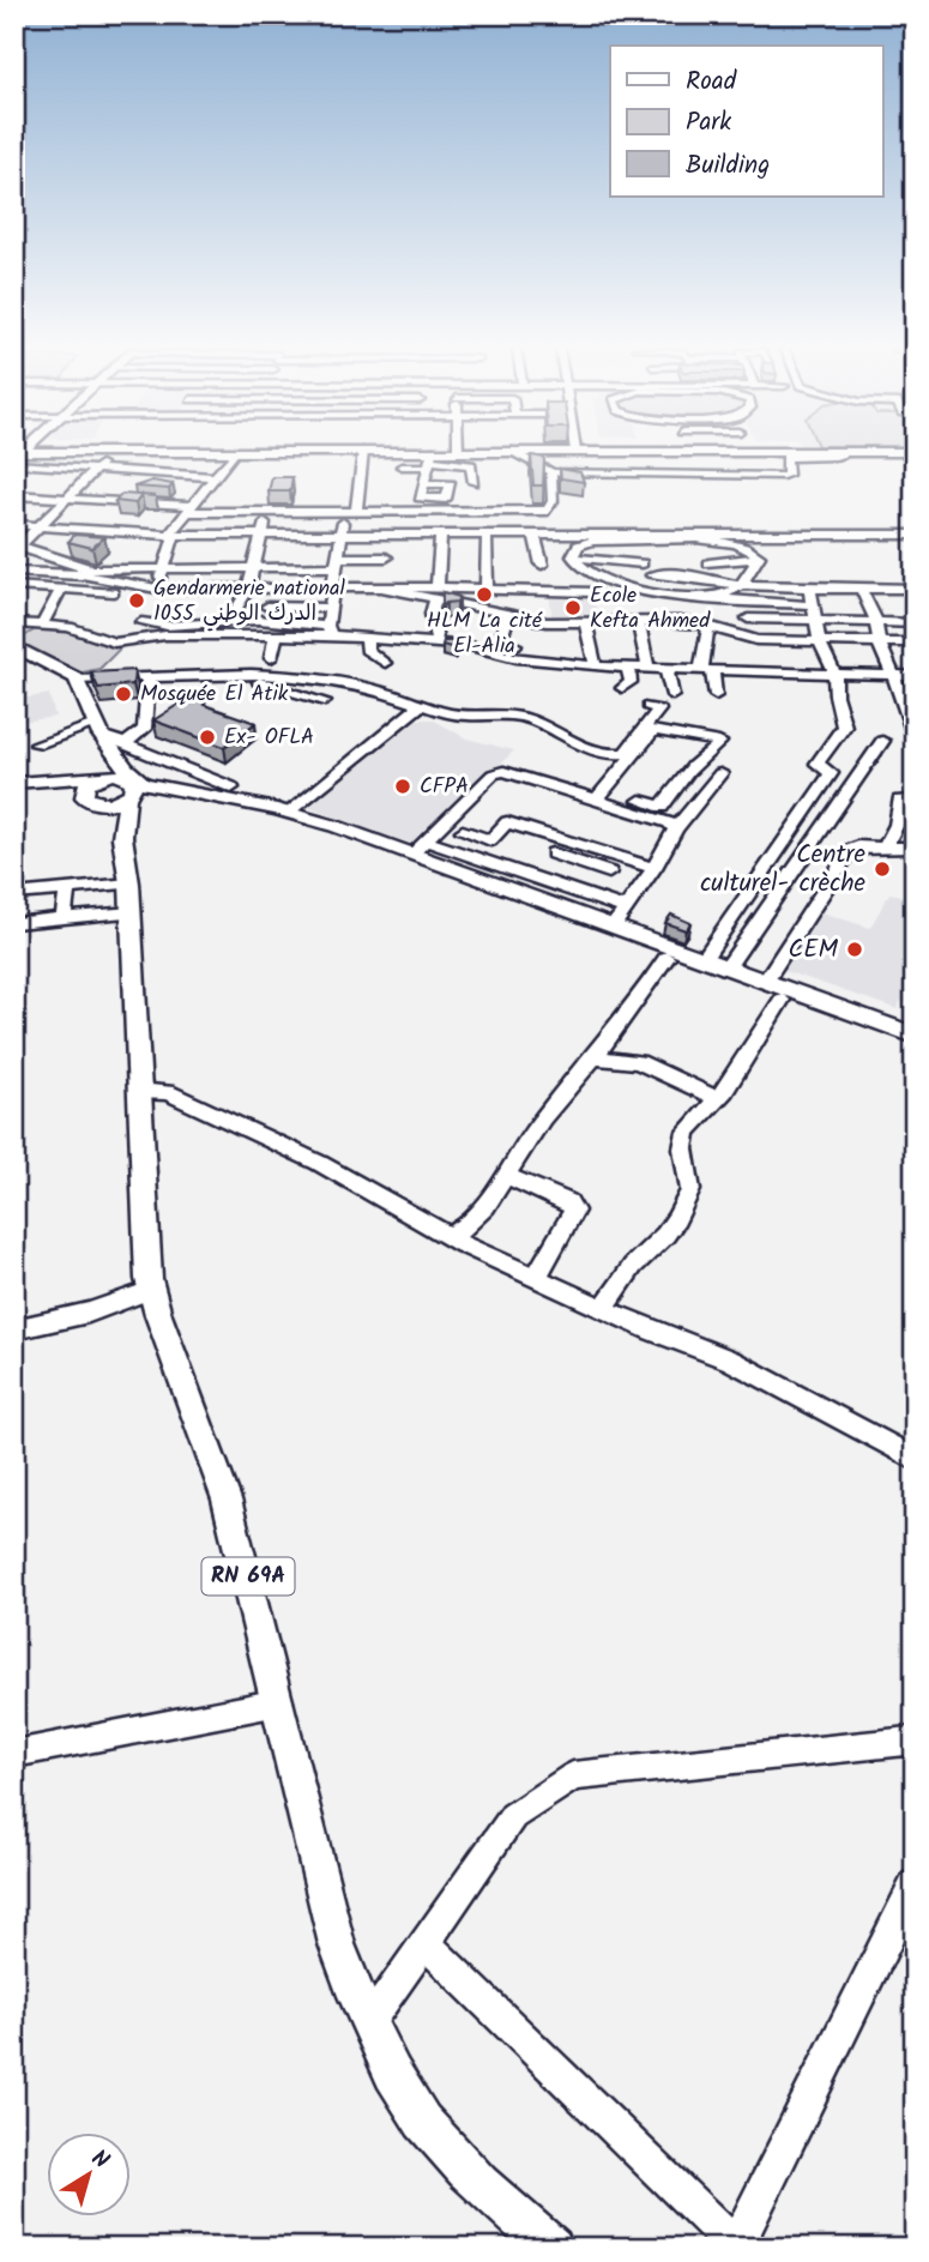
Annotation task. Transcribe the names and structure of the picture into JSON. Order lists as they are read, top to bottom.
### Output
{
  "streets": {
    "main road": ["RN 69A"]
  },
  "places": [
    "HLM La cité El-Alia",
    "Gendarmerie national 1055 الدرك الوطني",
    "Ecole Kefta Ahmed",
    "Mosquée El Atik",
    "Ex- OFLA",
    "CFPA",
    "Centre culturel- crèche",
    "CEM"
  ],
  "legend": ["Road", "Park", "Building"],
  "north": "top right"
}
